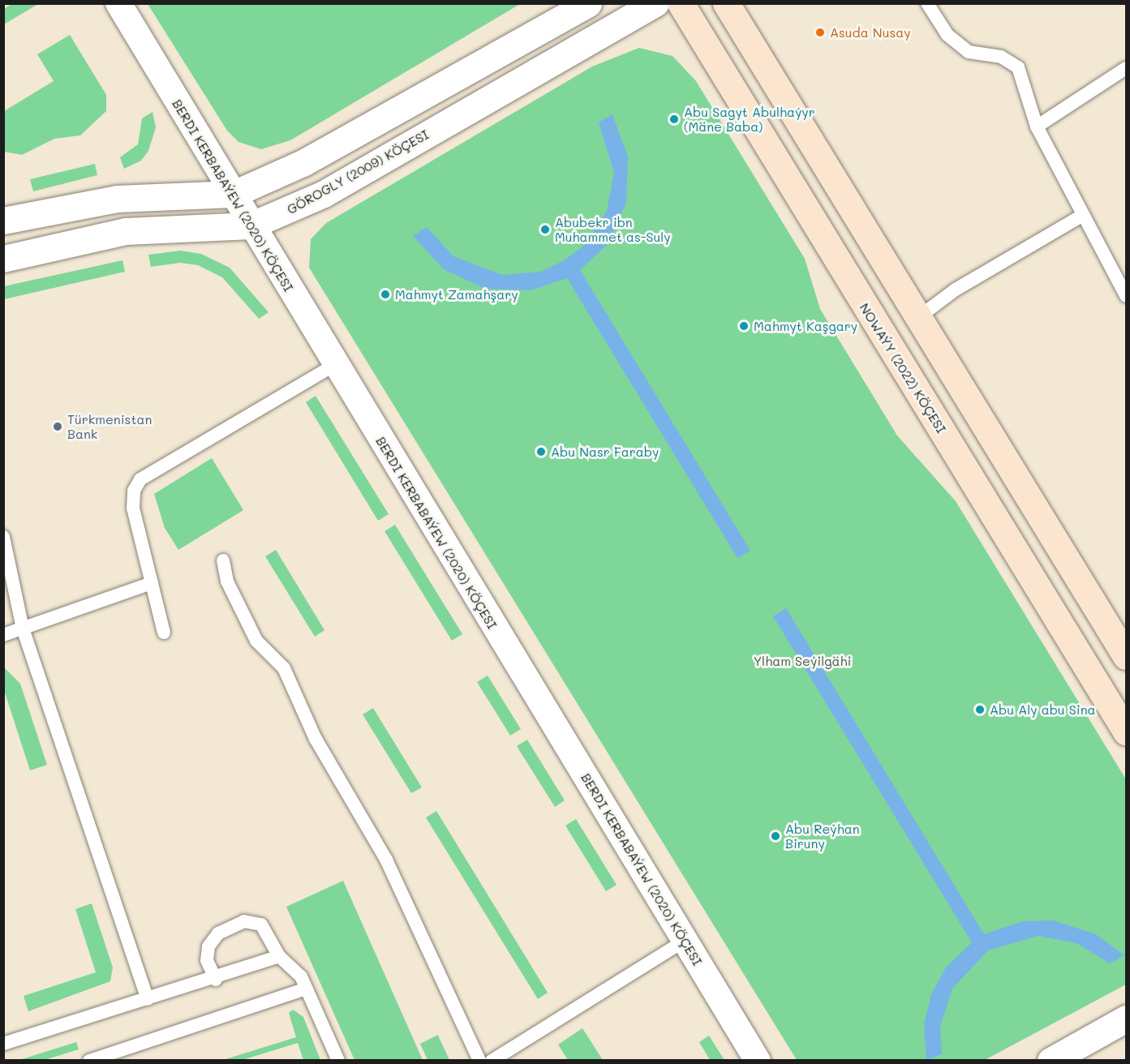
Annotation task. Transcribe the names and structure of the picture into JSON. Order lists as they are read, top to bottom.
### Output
{
  "streets": {
    "main road": ["NOWAÝY (2022) KÖÇESI"],
    "street": ["GÖROGLY (2009) KÖÇESI", "BERDI KERBABAÝEW (2020) KÖÇESI"]
  },
  "crossings": [
    ["GÖROGLY (2009) KÖÇESI", "BERDI KERBABAÝEW (2020) KÖÇESI"]
  ],
  "parks": ["Ylham Seýilgähi"],
  "places": [
    "Asuda Nusay",
    "Abu Sagyt Abulhaýyr (Mäne Baba)",
    "Abubekr ibn Muhammet as-Suly",
    "Mahmyt Zamahşary",
    "Mahmyt Kaşgary",
    "Türkmenistan Bank",
    "Abu Nasr Faraby",
    "Abu Aly abu Sina",
    "Abu Reýhan Biruny"
  ]
}
